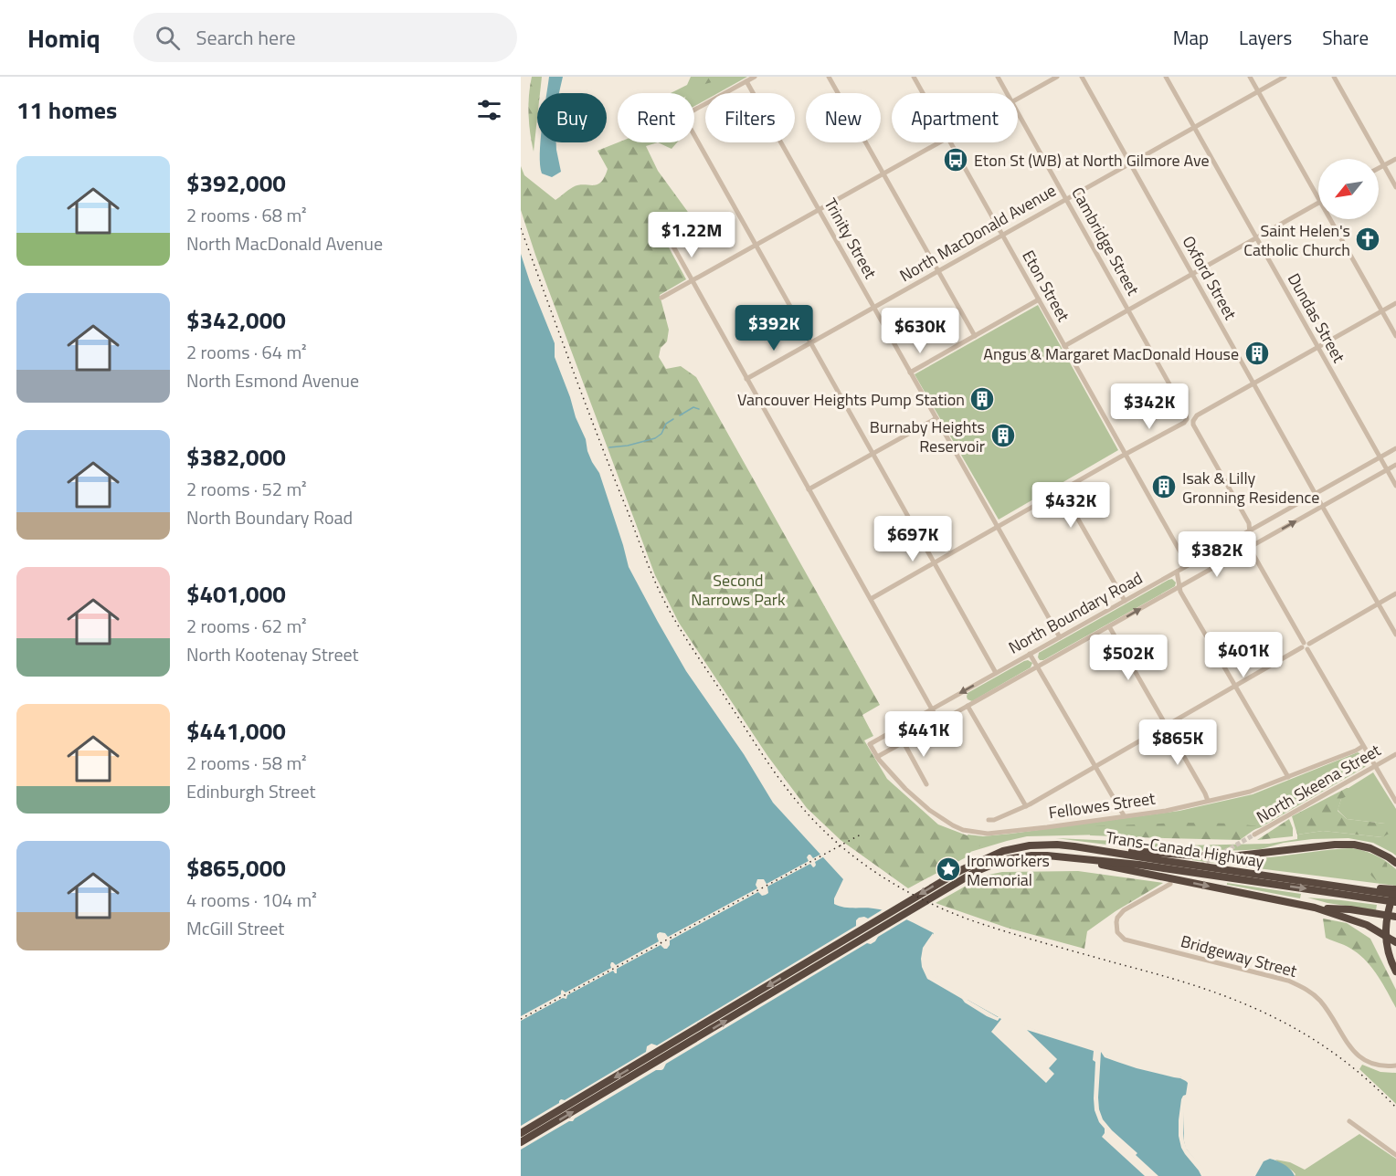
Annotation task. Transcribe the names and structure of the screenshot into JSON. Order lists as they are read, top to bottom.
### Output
{
  "streets": {
    "highway": ["Trans-Canada Highway"],
    "street": [
      "North MacDonald Avenue",
      "Trinity Street",
      "Cambridge Street",
      "Oxford Street",
      "Eton Street",
      "Dundas Street",
      "North Boundary Road",
      "North Skeena Street",
      "Fellowes Street",
      "Bridgeway Street"
    ]
  },
  "crossings": [
    ["North MacDonald Avenue", "Trinity Street"],
    ["North MacDonald Avenue", "Cambridge Street"],
    ["North MacDonald Avenue", "Oxford Street"],
    ["North MacDonald Avenue", "Eton Street"],
    ["North MacDonald Avenue", "Dundas Street"],
    ["Trinity Street", "North Boundary Road"],
    ["Cambridge Street", "Eton Street"],
    ["Oxford Street", "North Boundary Road"],
    ["Eton Street", "North Boundary Road"],
    ["Dundas Street", "North Boundary Road"],
    ["North Boundary Road", "Fellowes Street"]
  ],
  "parks": ["Second Narrows Park"],
  "places": {
    "bus stop": ["Eton St (WB) at North Gilmore Ave"],
    "church": ["Saint Helen's Catholic Church"],
    "building": [
      "Angus & Margaret MacDonald House",
      "Vancouver Heights Pump Station",
      "Burnaby Heights Reservoir",
      "Isak & Lilly Gronning Residence"
    ],
    "place": ["Ironworkers Memorial"]
  },
  "north": "bottom left",
  "page": {
    "header": "Homiq",
    "search": "Search here",
    "nav": ["Map", "Layers", "Share"],
    "heading": "11 homes",
    "chip": [
      "Buy",
      "Rent",
      "Filters",
      "New",
      "Apartment"
    ],
    "list": [
      {
        "name": "$392,000",
        "note": "2 rooms · 68 m² · North MacDonald Avenue"
      },
      {
        "name": "$342,000",
        "note": "2 rooms · 64 m² · North Esmond Avenue"
      },
      {
        "name": "$382,000",
        "note": "2 rooms · 52 m² · North Boundary Road"
      },
      {
        "name": "$401,000",
        "note": "2 rooms · 62 m² · North Kootenay Street"
      },
      {
        "name": "$441,000",
        "note": "2 rooms · 58 m² · Edinburgh Street"
      },
      {
        "name": "$865,000",
        "note": "4 rooms · 104 m² · McGill Street"
      }
    ],
    "price": [
      "$1.22M",
      "$392K",
      "$630K",
      "$342K",
      "$432K",
      "$697K",
      "$382K",
      "$401K",
      "$502K",
      "$441K",
      "$865K"
    ]
  }
}
